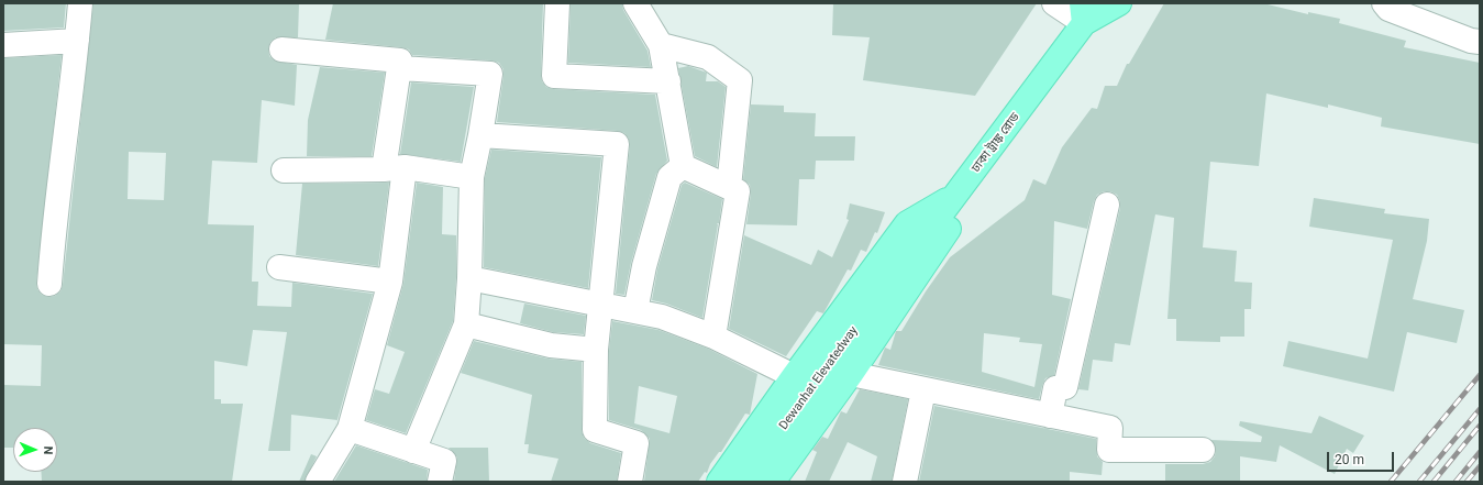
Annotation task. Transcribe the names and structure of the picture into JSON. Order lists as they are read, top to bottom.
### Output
{
  "streets": {
    "main road": ["ঢাকা ট্রাঙ্ক রোড", "Dewanhat Elevatedway"]
  },
  "crossings": [
    ["ঢাকা ট্রাঙ্ক রোড", "Dewanhat Elevatedway"]
  ],
  "scale_bar": "20 m",
  "north": "right"
}
